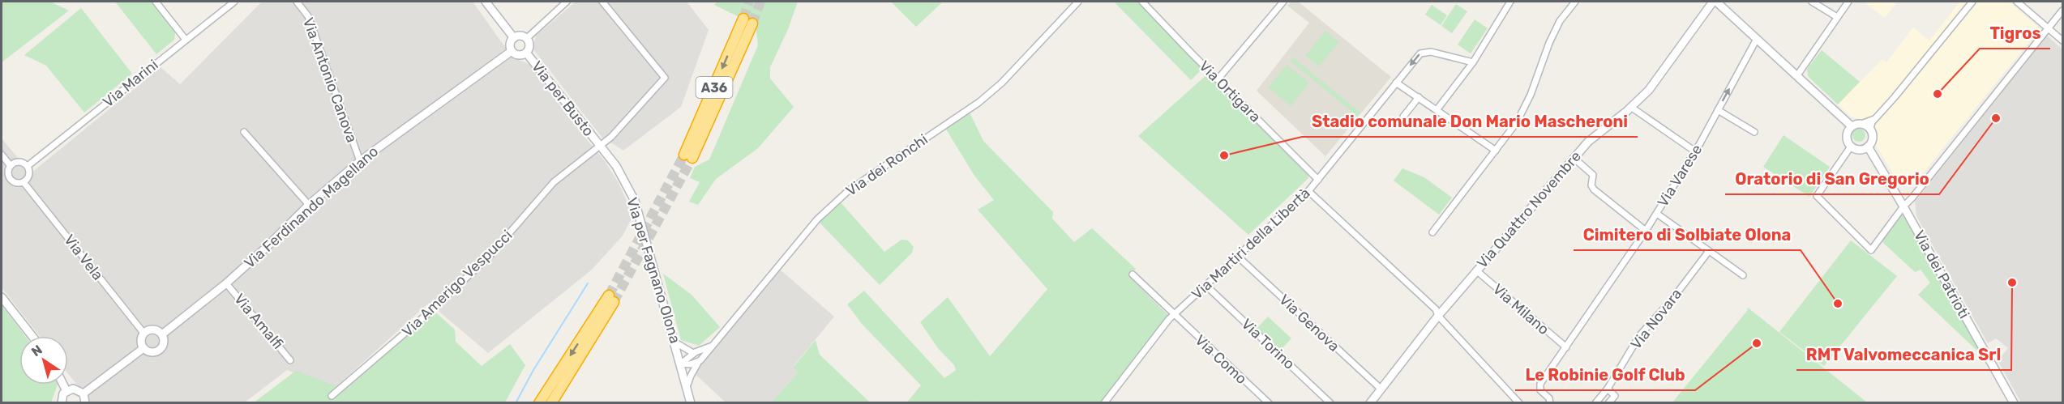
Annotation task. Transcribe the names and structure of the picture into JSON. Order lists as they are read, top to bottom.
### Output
{
  "streets": {
    "highway": ["A36"],
    "street": [
      "Via Antonio Canova",
      "Via Marini",
      "Via Ortigara",
      "Via per Busto",
      "Via dei Ronchi",
      "Via Varese",
      "Via Ferdinando Magellano",
      "Via Quattro Novembre",
      "Via Martiri della Libertà",
      "Via Vela",
      "Via per Fagnano Olona",
      "Via dei Patrioti",
      "Via Amerigo Vespucci",
      "Via Milano",
      "Via Novara",
      "Via Amalfi",
      "Via Genova",
      "Via Torino",
      "Via Como"
    ]
  },
  "crossings": [
    ["Via Antonio Canova", "Via Ferdinando Magellano"],
    ["Via Marini", "Via Vela"],
    ["Via Ortigara", "Via Martiri della Libertà"],
    ["Via per Busto", "Via Ferdinando Magellano"],
    ["Via per Busto", "Via per Fagnano Olona"],
    ["Via per Busto", "Via Amerigo Vespucci"],
    ["Via dei Ronchi", "Via per Fagnano Olona"],
    ["Via Varese", "Via Milano"],
    ["Via Ferdinando Magellano", "Via Vela"],
    ["Via Ferdinando Magellano", "Via Amalfi"],
    ["Via Quattro Novembre", "Via Milano"],
    ["Via Quattro Novembre", "Via Genova"],
    ["Via Martiri della Libertà", "Via Genova"],
    ["Via Martiri della Libertà", "Via Torino"],
    ["Via Martiri della Libertà", "Via Como"],
    ["Via per Fagnano Olona", "Via Amerigo Vespucci"]
  ],
  "places": [
    "Tigros",
    "Oratorio di San Gregorio",
    "Stadio comunale Don Mario Mascheroni",
    "RMT Valvomeccanica Srl",
    "Cimitero di Solbiate Olona",
    "Le Robinie Golf Club"
  ],
  "north": "top left"
}
